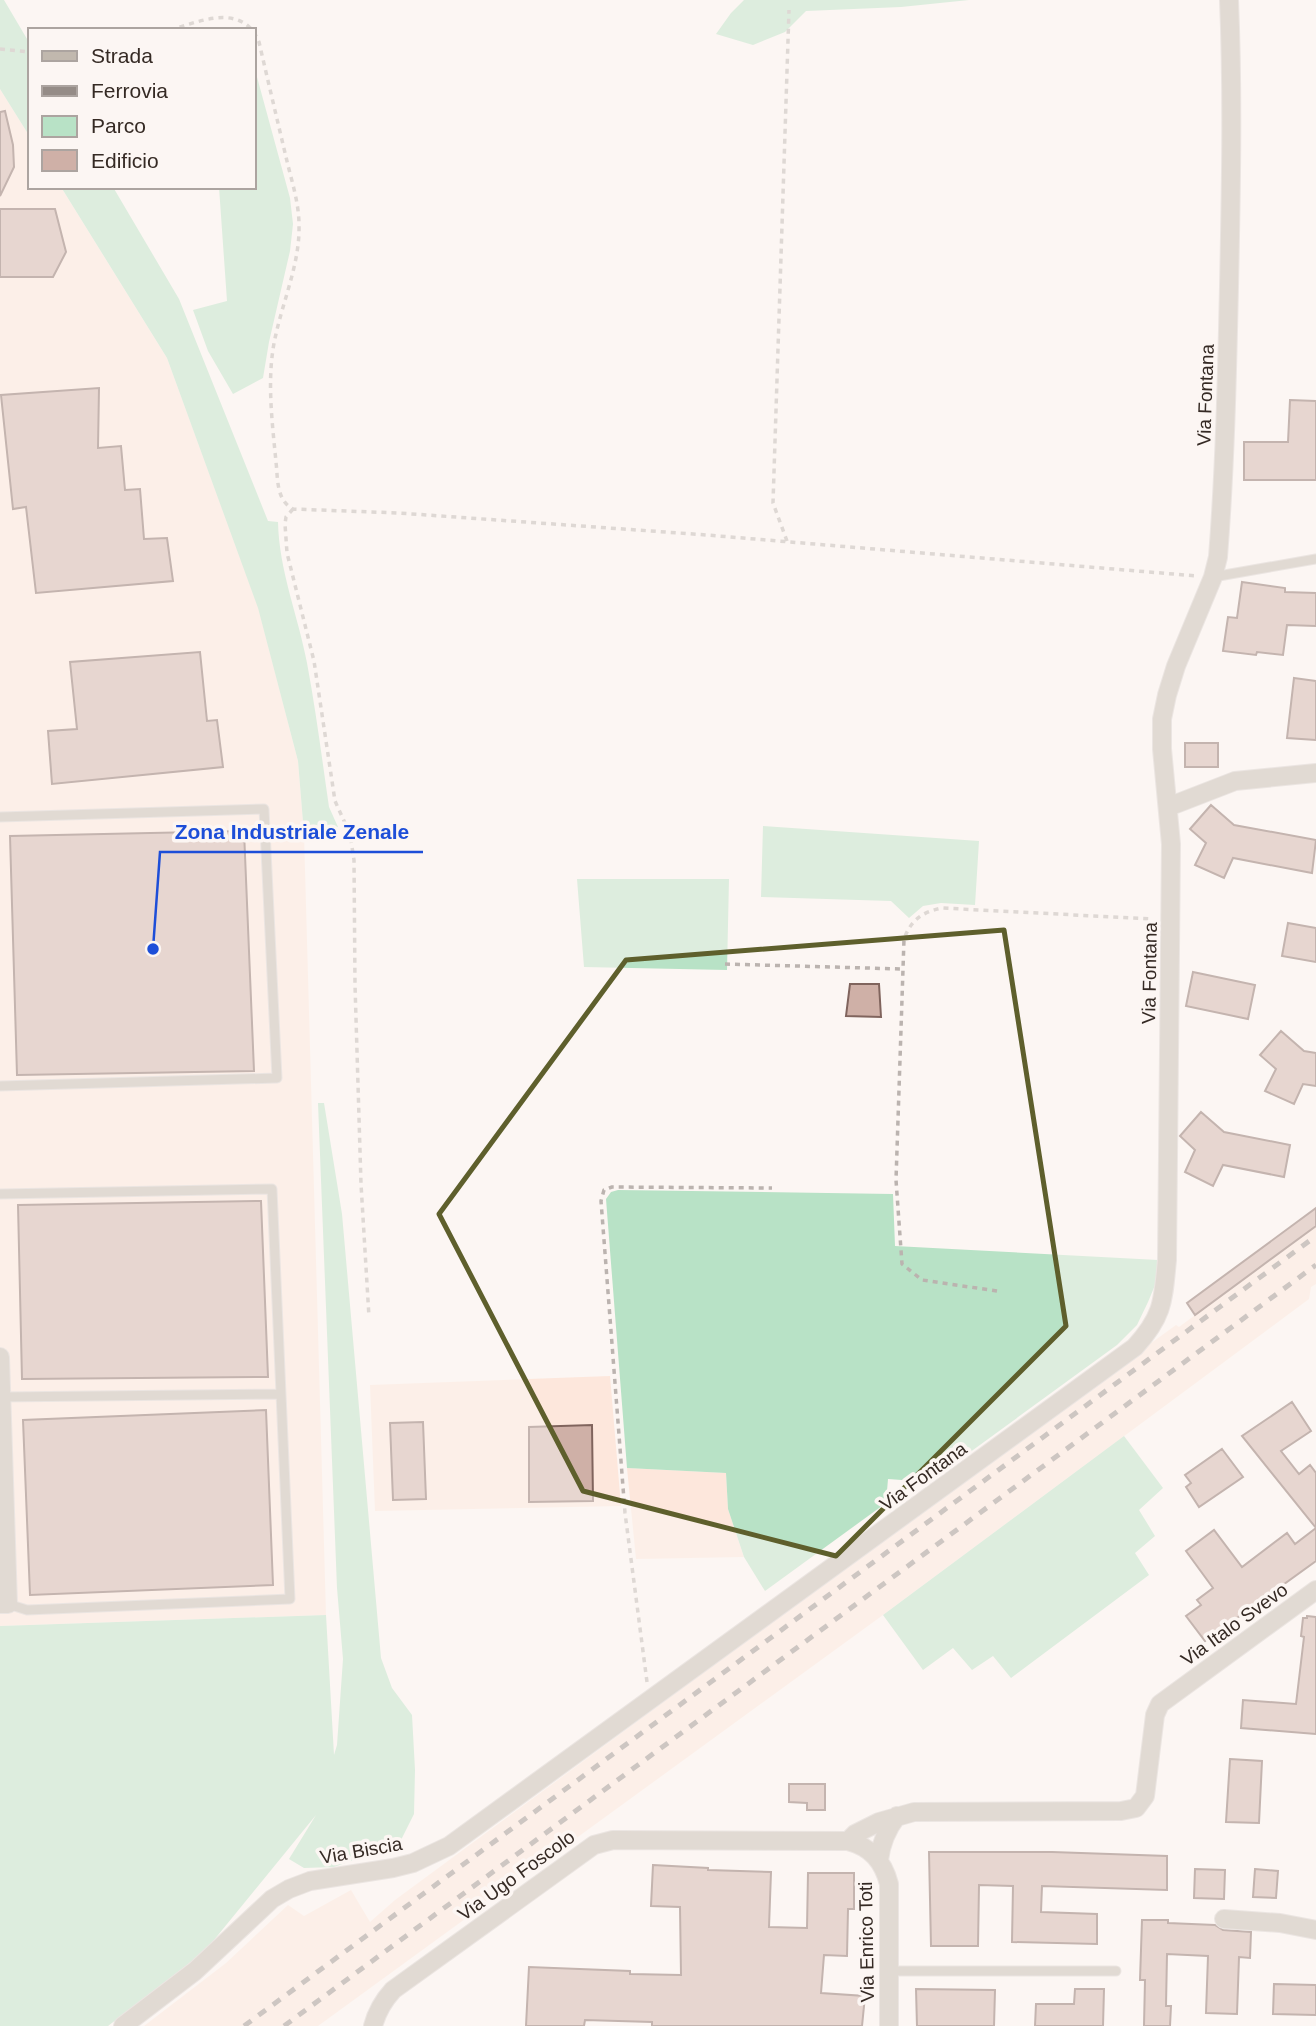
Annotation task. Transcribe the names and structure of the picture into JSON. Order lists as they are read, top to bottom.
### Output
{
  "streets": {
    "street": [
      "Via Fontana",
      "Via Italo Svevo",
      "Via Biscia",
      "Via Ugo Foscolo",
      "Via Enrico Toti"
    ]
  },
  "crossings": [
    ["Via Fontana", "Via Biscia"]
  ],
  "places": ["Zona Industriale Zenale"],
  "legend": [
    "Strada",
    "Ferrovia",
    "Parco",
    "Edificio"
  ]
}
